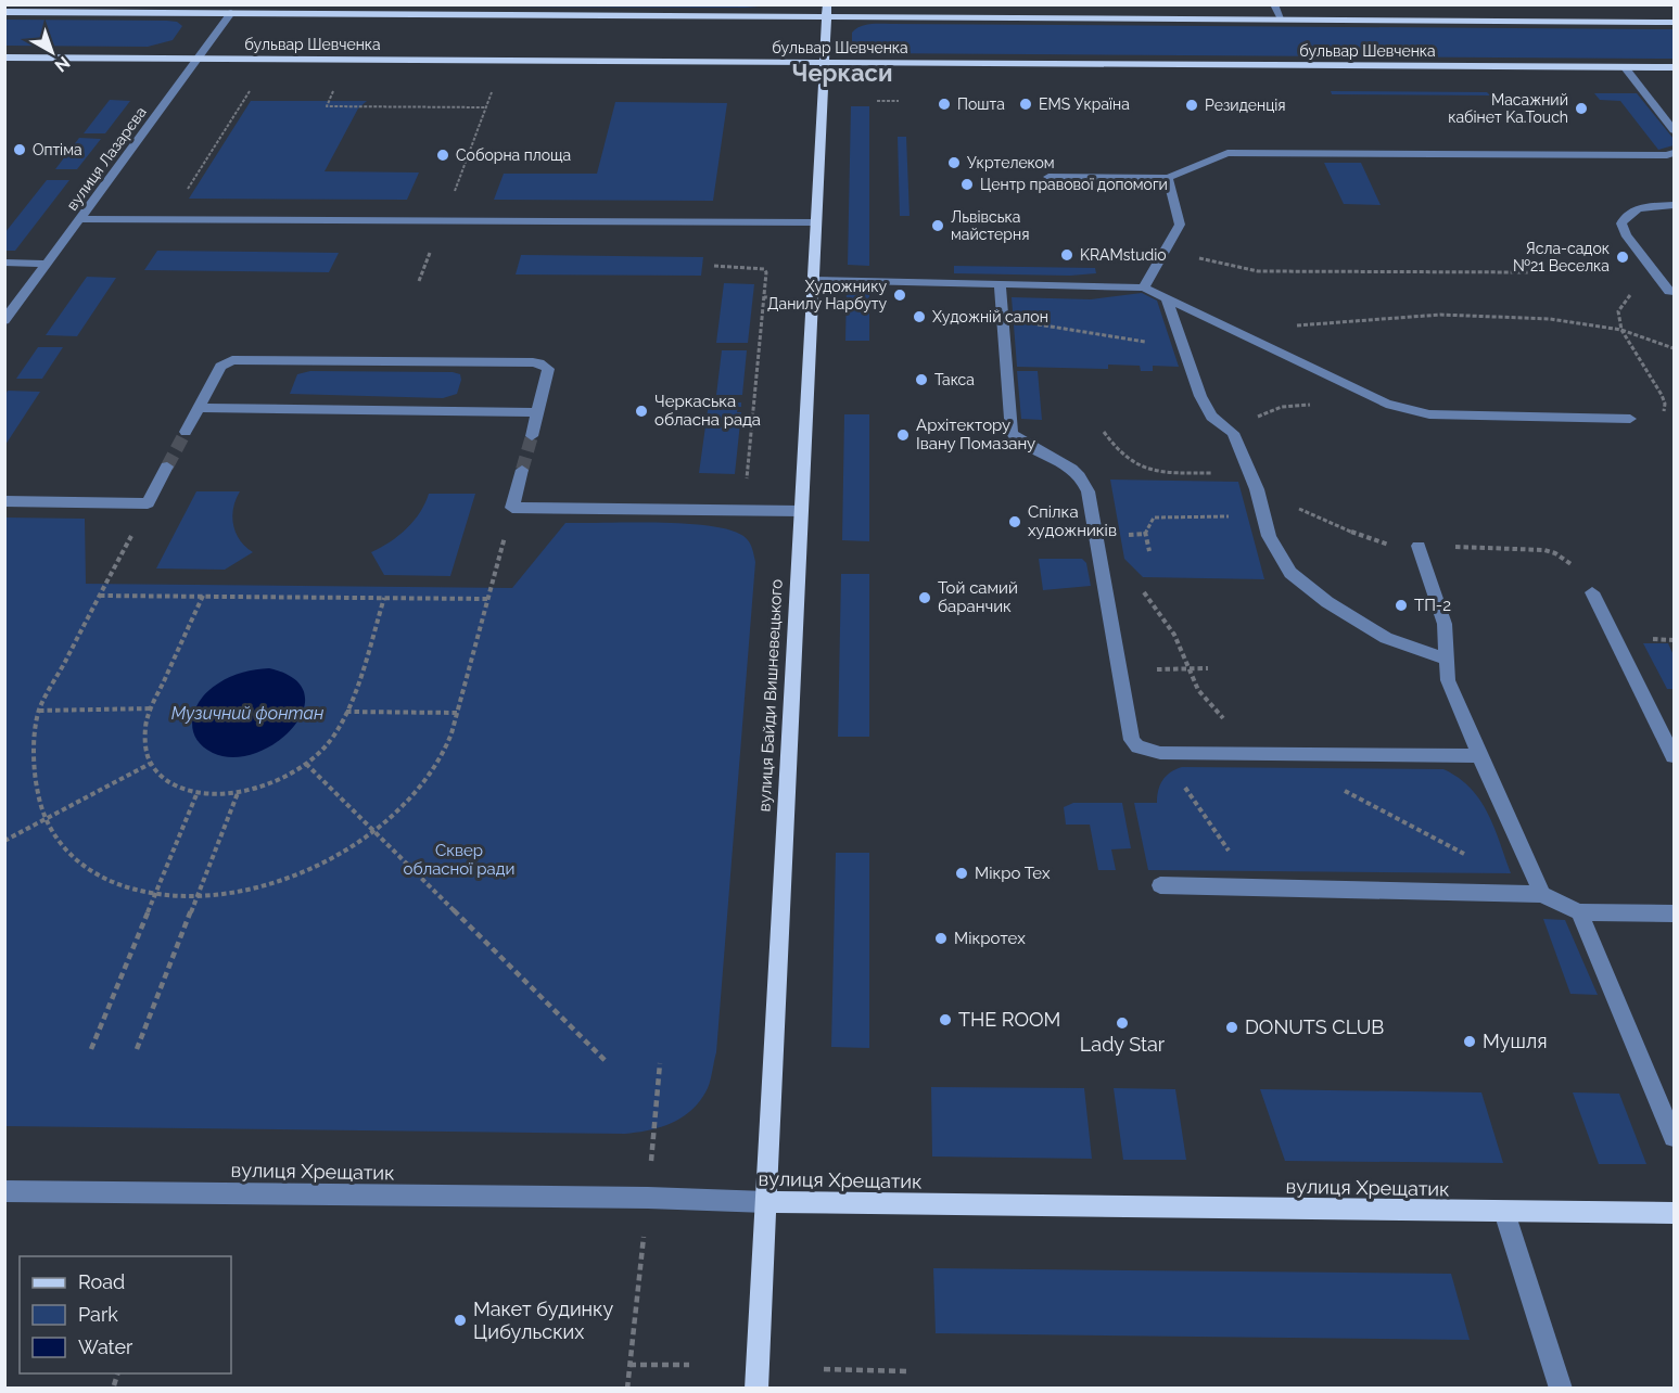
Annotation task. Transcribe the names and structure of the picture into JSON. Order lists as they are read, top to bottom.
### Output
{
  "streets": {
    "main road": ["бульвар Шевченка", "вулиця Байди Вишневецького", "вулиця Хрещатик"],
    "street": ["вулиця Лазарєва"]
  },
  "crossings": [
    ["бульвар Шевченка", "вулиця Лазарєва"],
    ["бульвар Шевченка", "вулиця Байди Вишневецького"],
    ["вулиця Байди Вишневецького", "вулиця Хрещатик"]
  ],
  "districts": ["Черкаси"],
  "water": ["Музичний фонтан"],
  "parks": ["Сквер обласної ради"],
  "places": [
    "Пошта",
    "EMS Україна",
    "Резиденція",
    "Масажний кабінет Ka.Touch",
    "Оптіма",
    "Соборна площа",
    "Укртелеком",
    "Центр правової допомоги",
    "Львівська майстерня",
    "KRAMstudio",
    "Ясла-садок №21 Веселка",
    "Художнику Данилу Нарбуту",
    "Художній салон",
    "Такса",
    "Черкаська обласна рада",
    "Архітектору Івану Помазану",
    "Спілка художників",
    "Той самий баранчик",
    "ТП-2",
    "Мікро Тех",
    "Мікротех",
    "THE ROOM",
    "Lady Star",
    "DONUTS CLUB",
    "Мушля",
    "Макет будинку Цибульских"
  ],
  "legend": ["Road", "Park", "Water"],
  "north": "bottom right"
}
